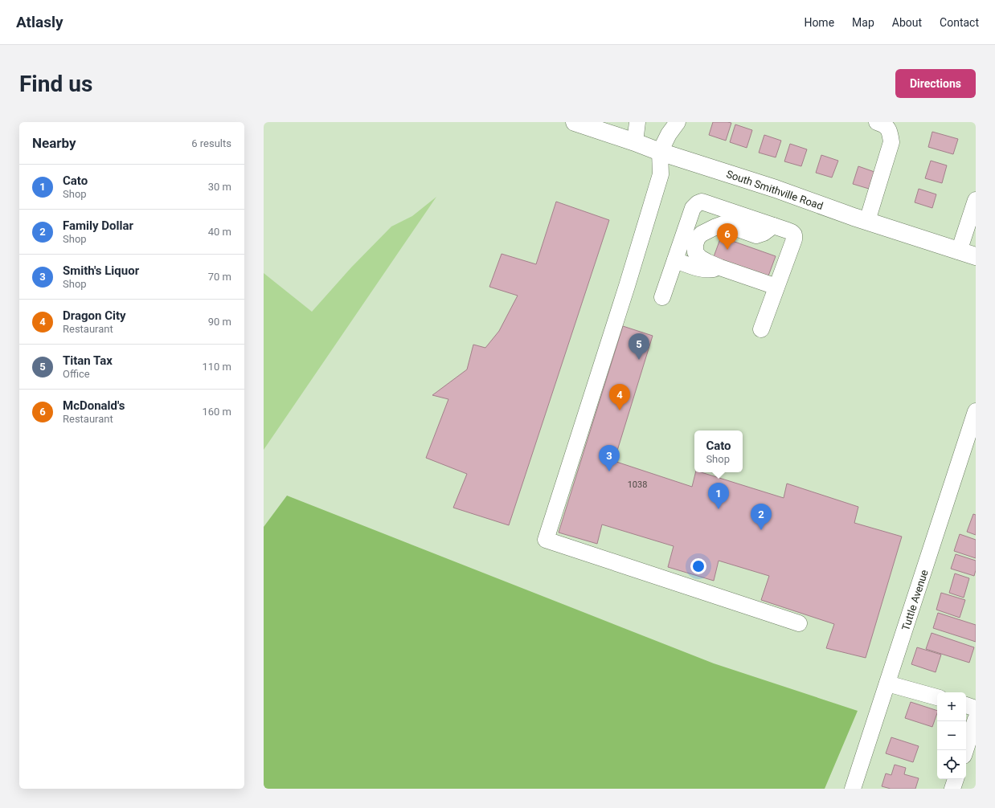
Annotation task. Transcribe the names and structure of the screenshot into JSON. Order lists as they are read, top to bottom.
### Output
{
  "streets": {
    "main road": ["South Smithville Road"],
    "street": ["Tuttle Avenue"]
  },
  "house_numbers": ["1038"],
  "page": {
    "header": "Atlasly",
    "nav": [
      "Home",
      "Map",
      "About",
      "Contact"
    ],
    "buttons": "Directions",
    "title": "Find us",
    "heading": ["Nearby", "6 results"],
    "list": [
      {
        "mark": "1",
        "name": "Cato",
        "note": "Shop",
        "value": "30 m"
      },
      {
        "mark": "2",
        "name": "Family Dollar",
        "note": "Shop",
        "value": "40 m"
      },
      {
        "mark": "3",
        "name": "Smith's Liquor",
        "note": "Shop",
        "value": "70 m"
      },
      {
        "mark": "4",
        "name": "Dragon City",
        "note": "Restaurant",
        "value": "90 m"
      },
      {
        "mark": "5",
        "name": "Titan Tax",
        "note": "Office",
        "value": "110 m"
      },
      {
        "mark": "6",
        "name": "McDonald's",
        "note": "Restaurant",
        "value": "160 m"
      }
    ],
    "pins": [
      "6",
      "5",
      "4",
      "3",
      "1",
      "2"
    ],
    "popup": ["Cato", "Shop"],
    "map_buttons": ["+", "−"]
  }
}
